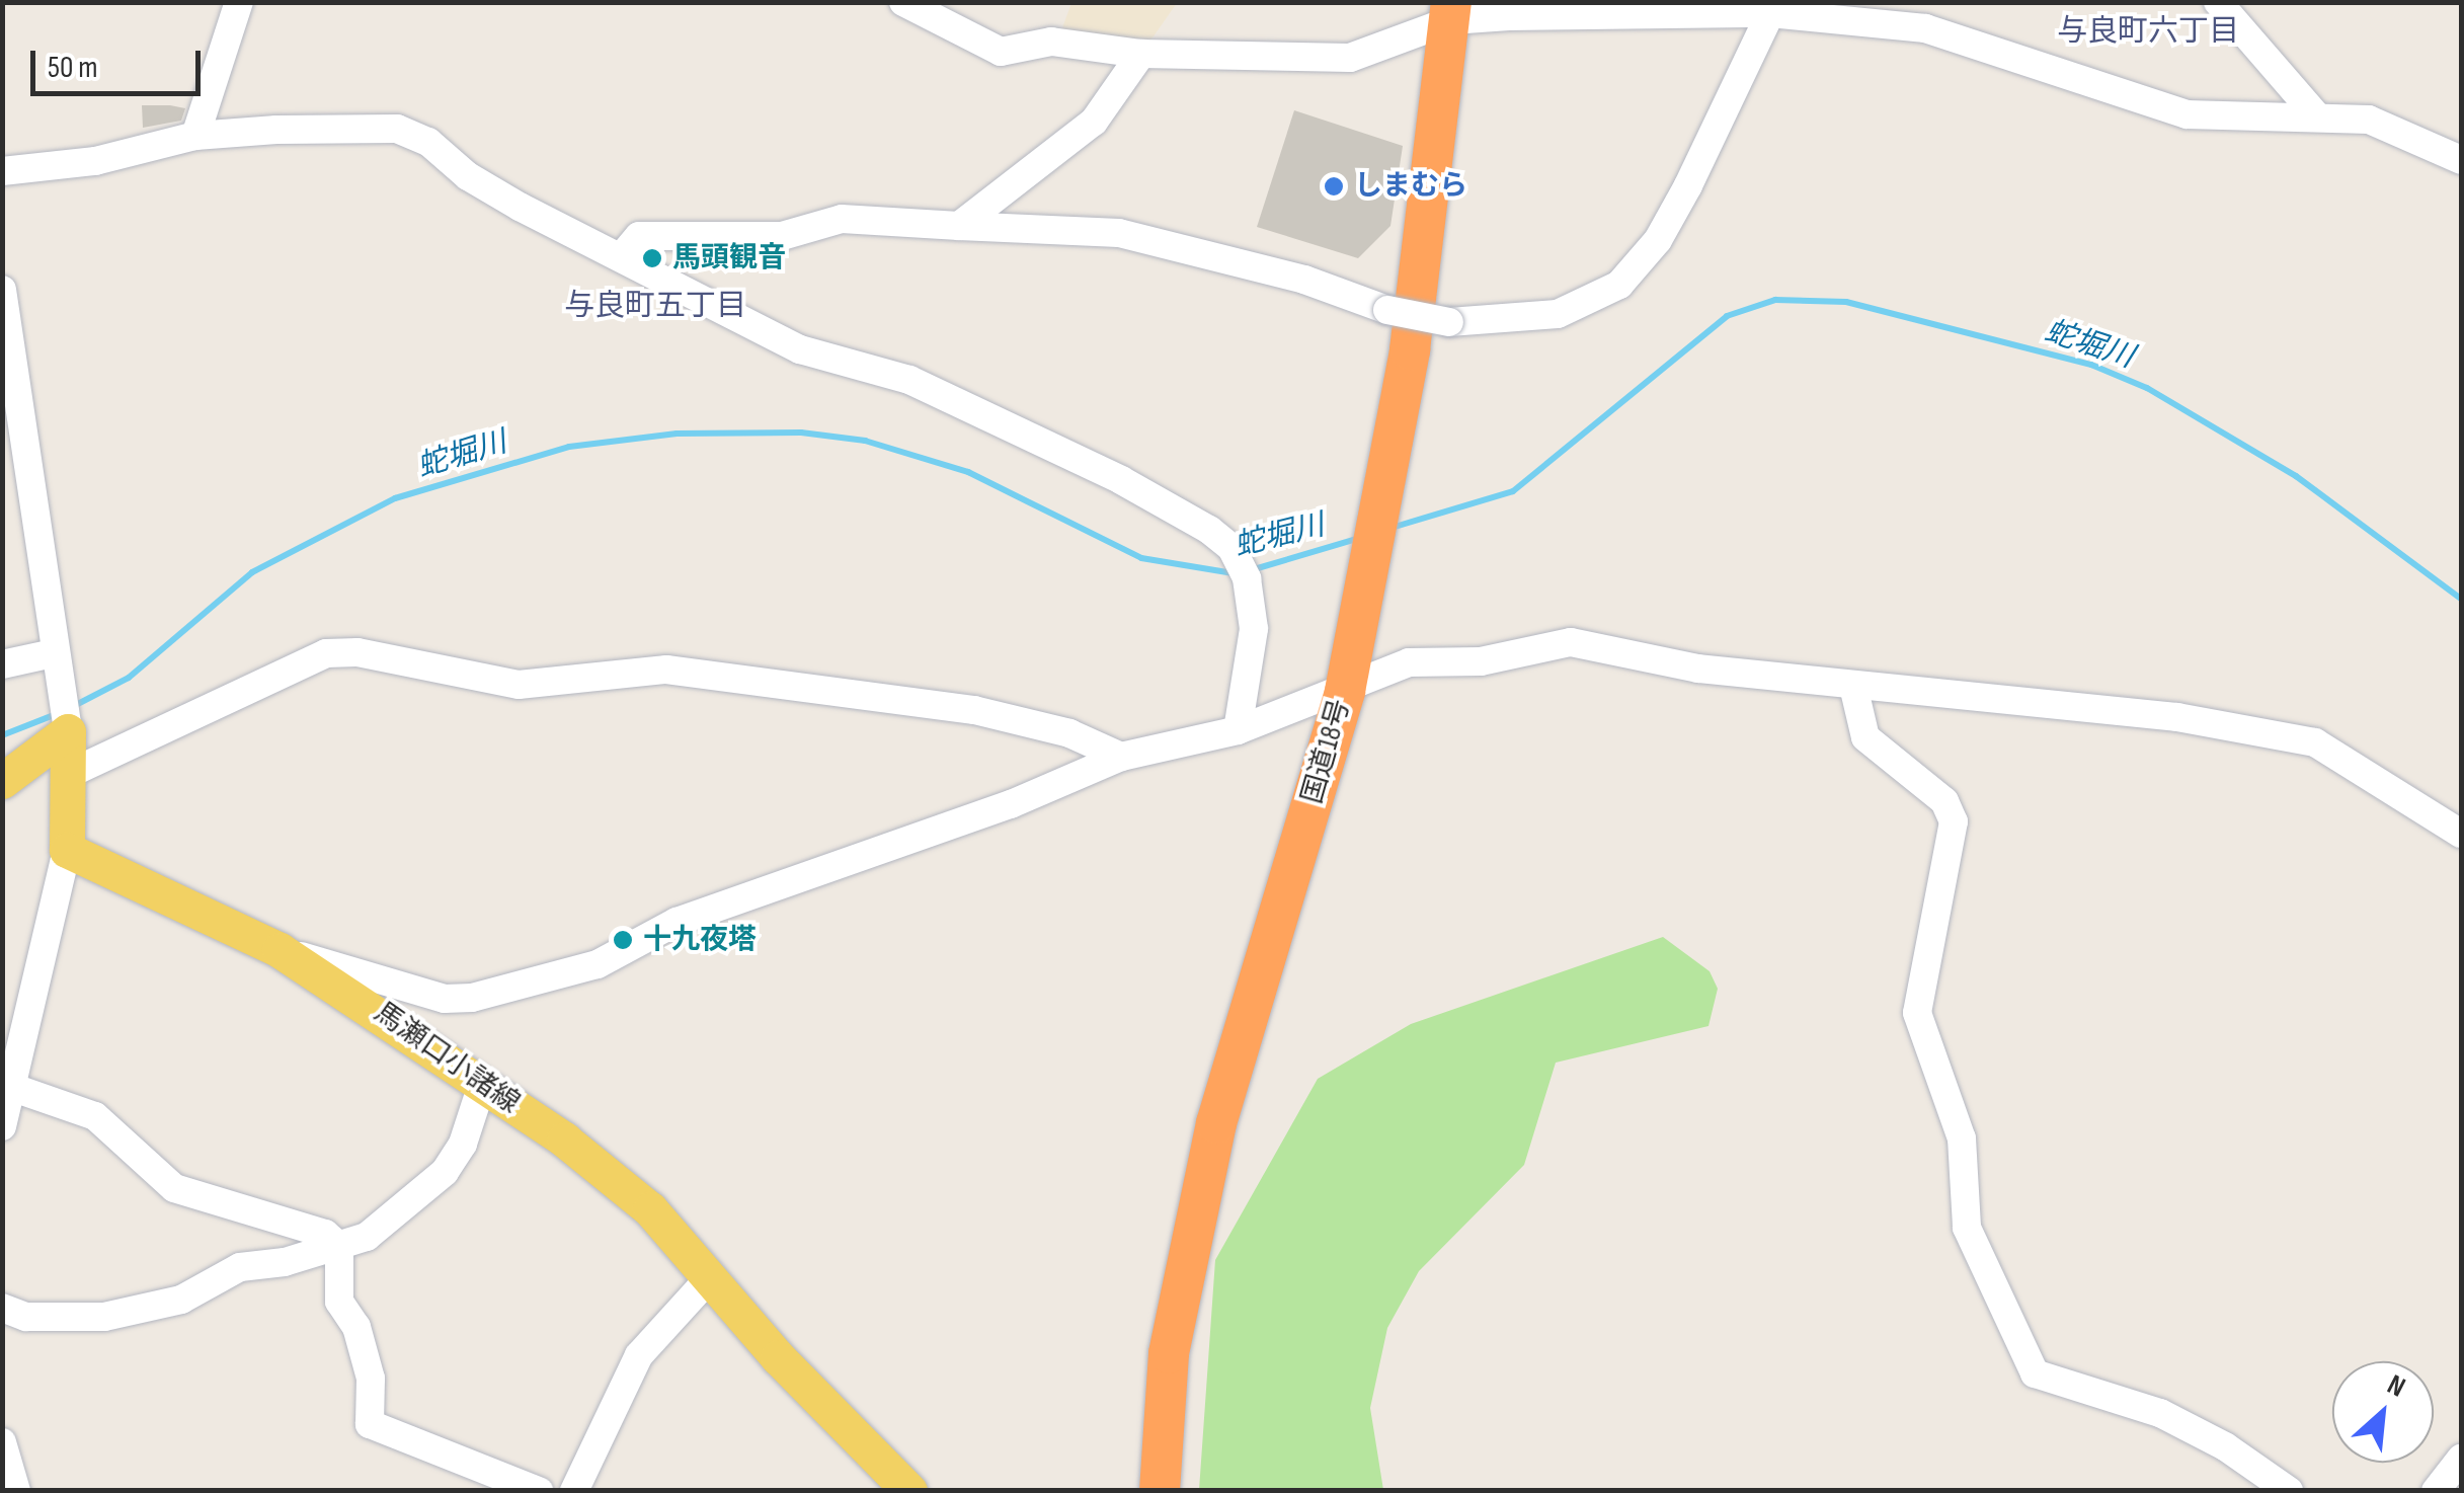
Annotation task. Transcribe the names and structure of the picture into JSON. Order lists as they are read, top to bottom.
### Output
{
  "streets": {
    "highway": ["国道18号"],
    "main road": ["馬瀬口小諸線"]
  },
  "districts": ["与良町六丁目", "与良町五丁目"],
  "water": ["蛇堀川"],
  "places": ["しまむら", "馬頭観音", "十九夜塔"],
  "scale_bar": "50 m",
  "north": "top right"
}
